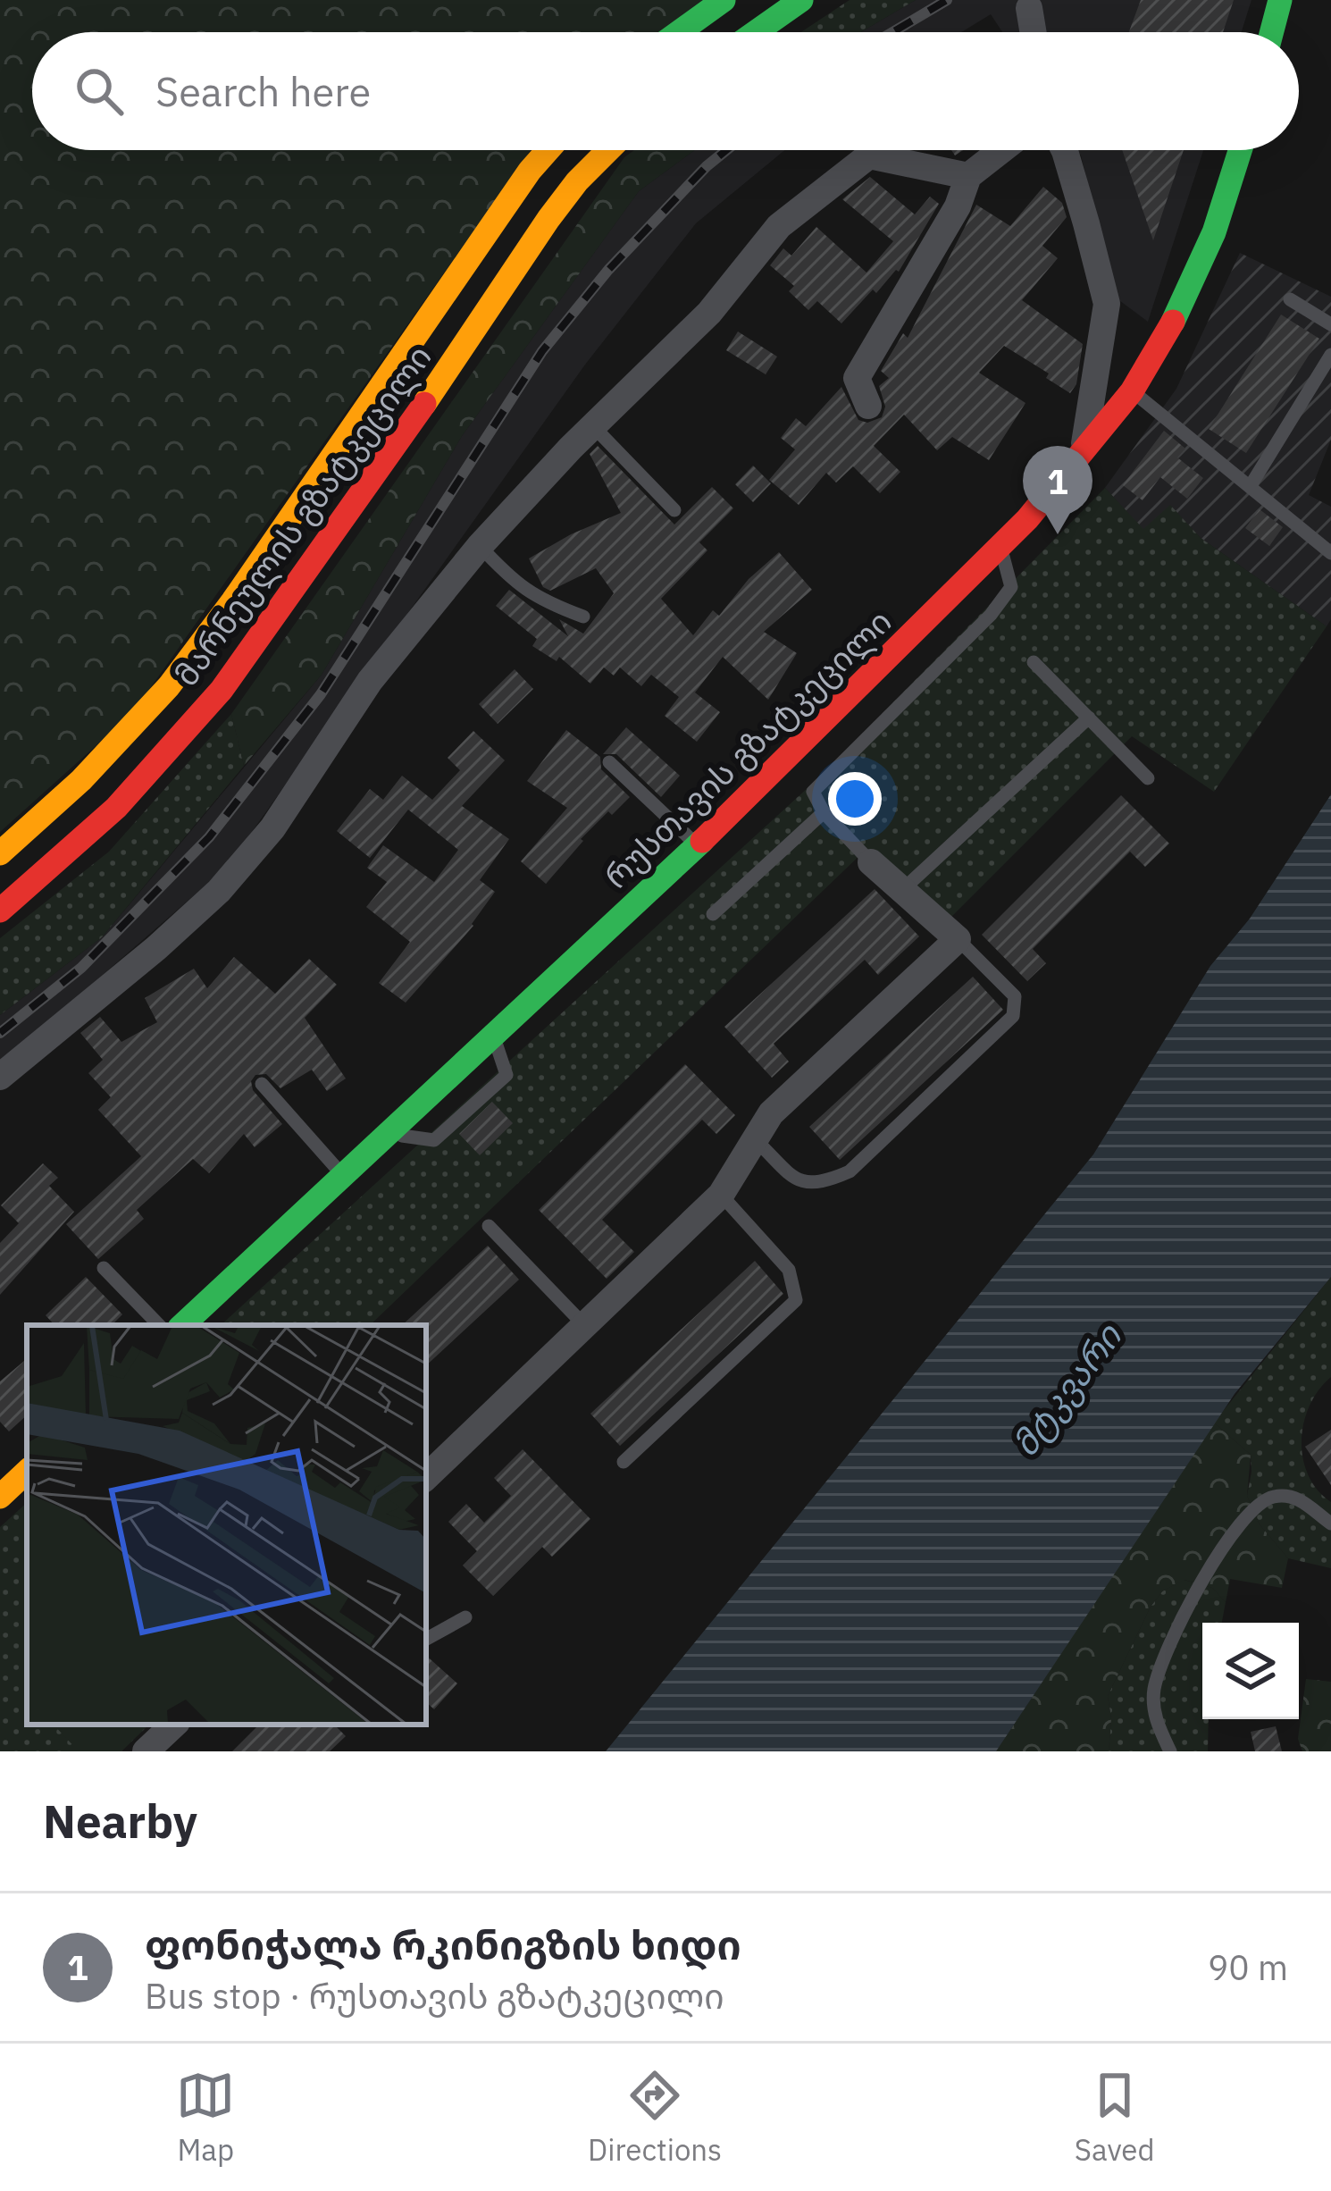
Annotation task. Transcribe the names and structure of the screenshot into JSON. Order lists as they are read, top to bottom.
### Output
{
  "streets": {
    "highway": ["მარნეულის გზატკეცილი", "რუსთავის გზატკეცილი"]
  },
  "water": ["მტკვარი"],
  "page": {
    "search": "Search here",
    "pins": "1",
    "heading": "Nearby",
    "list": [
      {
        "mark": "1",
        "name": "ფონიჭალა რკინიგზის ხიდი",
        "note": "Bus stop · რუსთავის გზატკეცილი",
        "value": "90 m"
      }
    ],
    "nav": ["Map", "Directions", "Saved"]
  }
}
